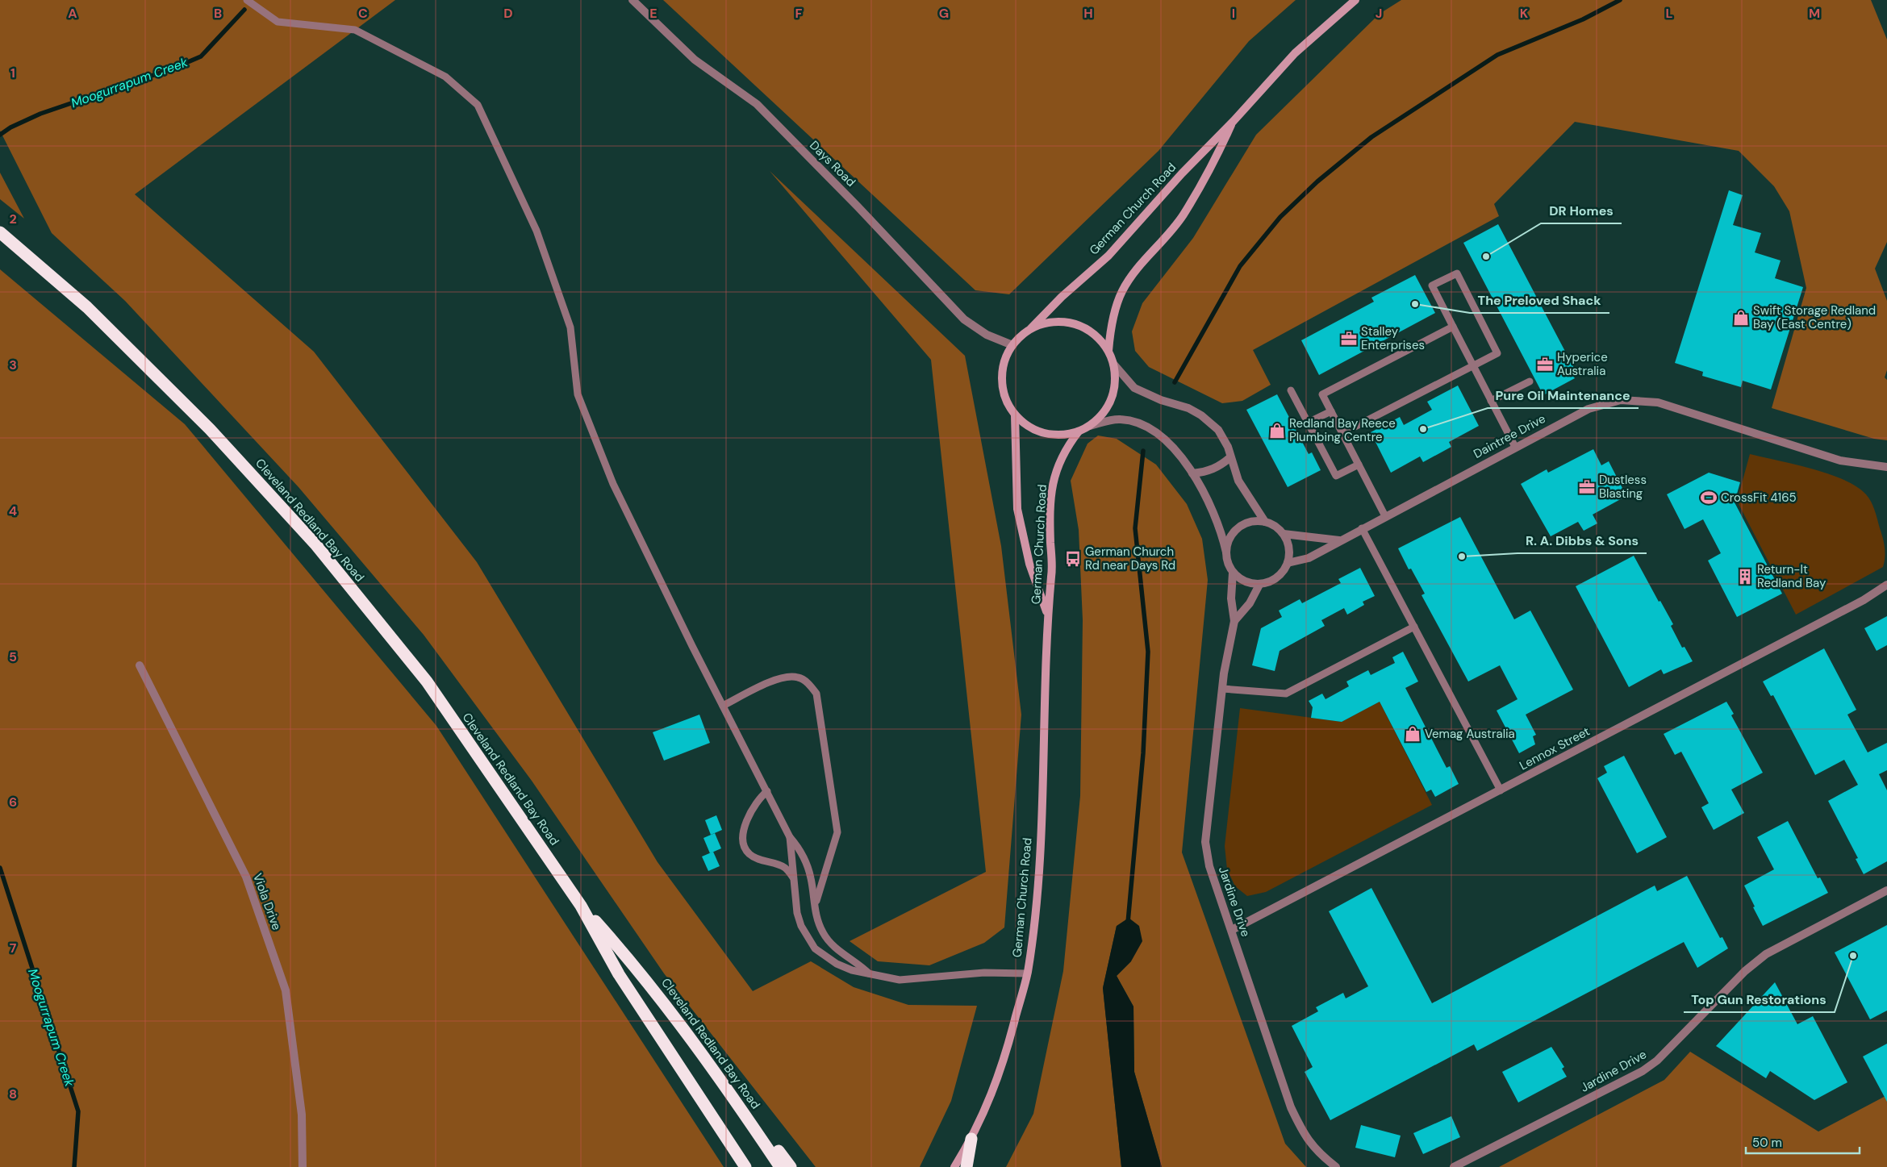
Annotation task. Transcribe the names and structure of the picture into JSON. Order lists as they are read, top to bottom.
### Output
{
  "streets": {
    "highway": ["Cleveland Redland Bay Road"],
    "street": [
      "Days Road",
      "German Church Road",
      "Daintree Drive",
      "Lennox Street",
      "Viola Drive",
      "Jardine Drive"
    ]
  },
  "crossings": [
    ["Days Road", "German Church Road"],
    ["Lennox Street", "Jardine Drive"]
  ],
  "water": ["Moogurrapum Creek"],
  "places": {
    "other": [
      "DR Homes",
      "The Preloved Shack",
      "Pure Oil Maintenance",
      "R. A. Dibbs & Sons",
      "Top Gun Restorations"
    ],
    "shop": ["Swift Storage Redland Bay (East Centre)", "Redland Bay Reece Plumbing Centre", "Vemag Australia"],
    "office": ["Stalley Enterprises", "Hyperice Australia", "Dustless Blasting"],
    "sports": ["CrossFit 4165"],
    "bus stop": ["German Church Rd near Days Rd"],
    "building": ["Return-It Redland Bay"]
  },
  "scale_bar": "50 m",
  "grid": {
    "columns": [
      "A",
      "B",
      "C",
      "D",
      "E",
      "F",
      "G",
      "H",
      "I",
      "J",
      "K",
      "L",
      "M"
    ],
    "rows": [
      "1",
      "2",
      "3",
      "4",
      "5",
      "6",
      "7",
      "8"
    ]
  }
}
